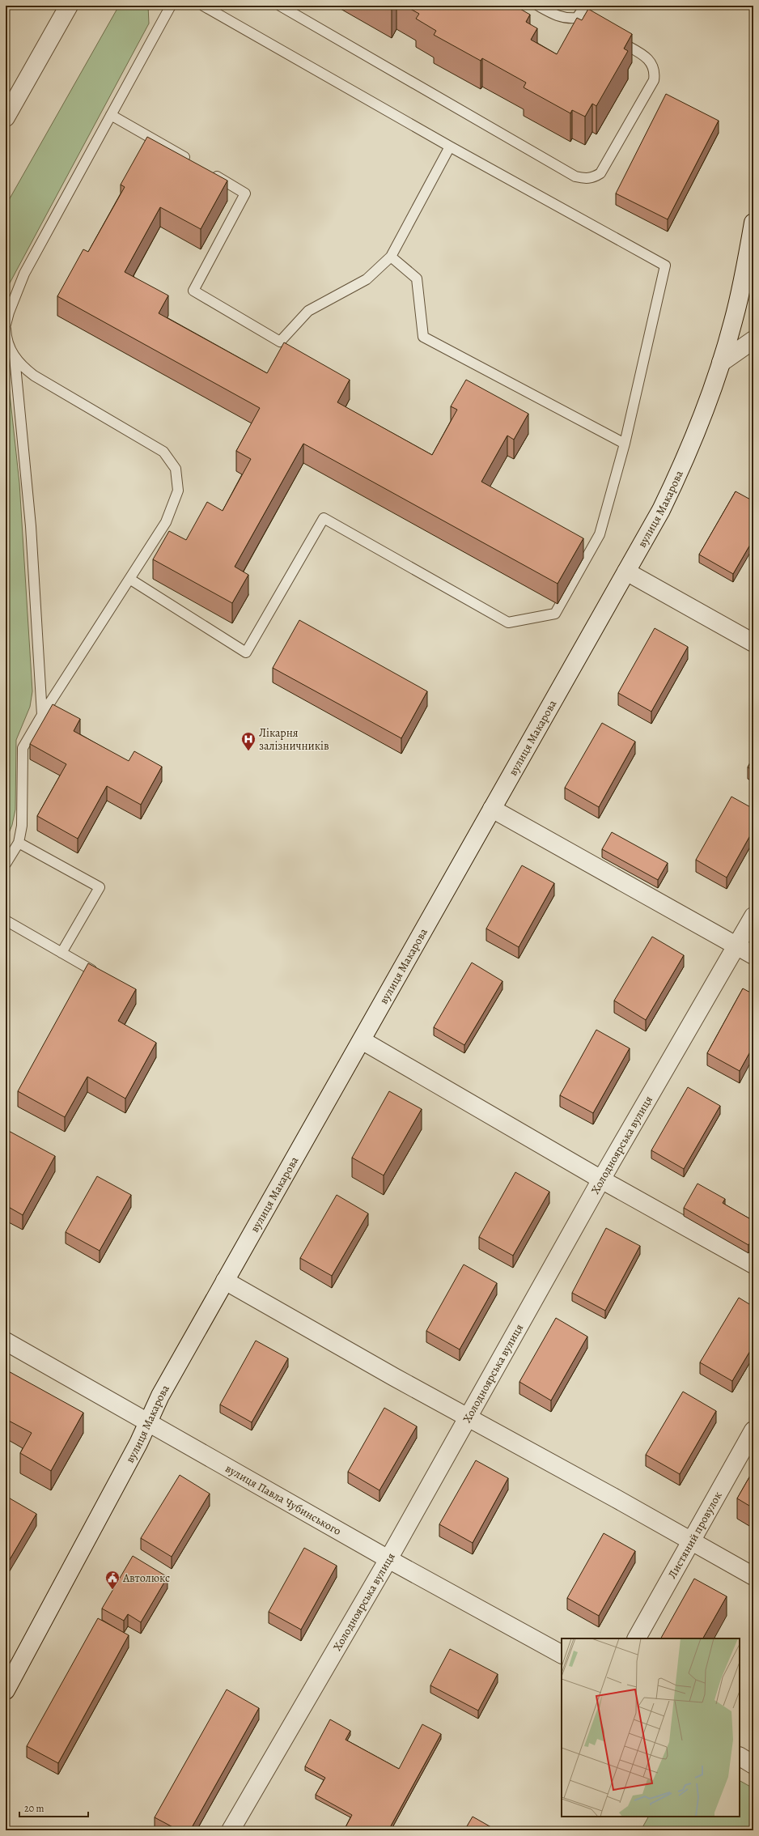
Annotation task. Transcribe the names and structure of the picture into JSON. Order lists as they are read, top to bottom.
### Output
{
  "streets": {
    "street": [
      "вулиця Макарова",
      "Холодноярська вулиця",
      "вулиця Павла Чубинського",
      "Листяний провулок"
    ]
  },
  "crossings": [
    ["вулиця Макарова", "вулиця Павла Чубинського"],
    ["Холодноярська вулиця", "вулиця Павла Чубинського"]
  ],
  "places": {
    "hospital": ["Лікарня залізничників"],
    "public building": ["Автолюкс"]
  },
  "scale_bar": "20 m"
}
